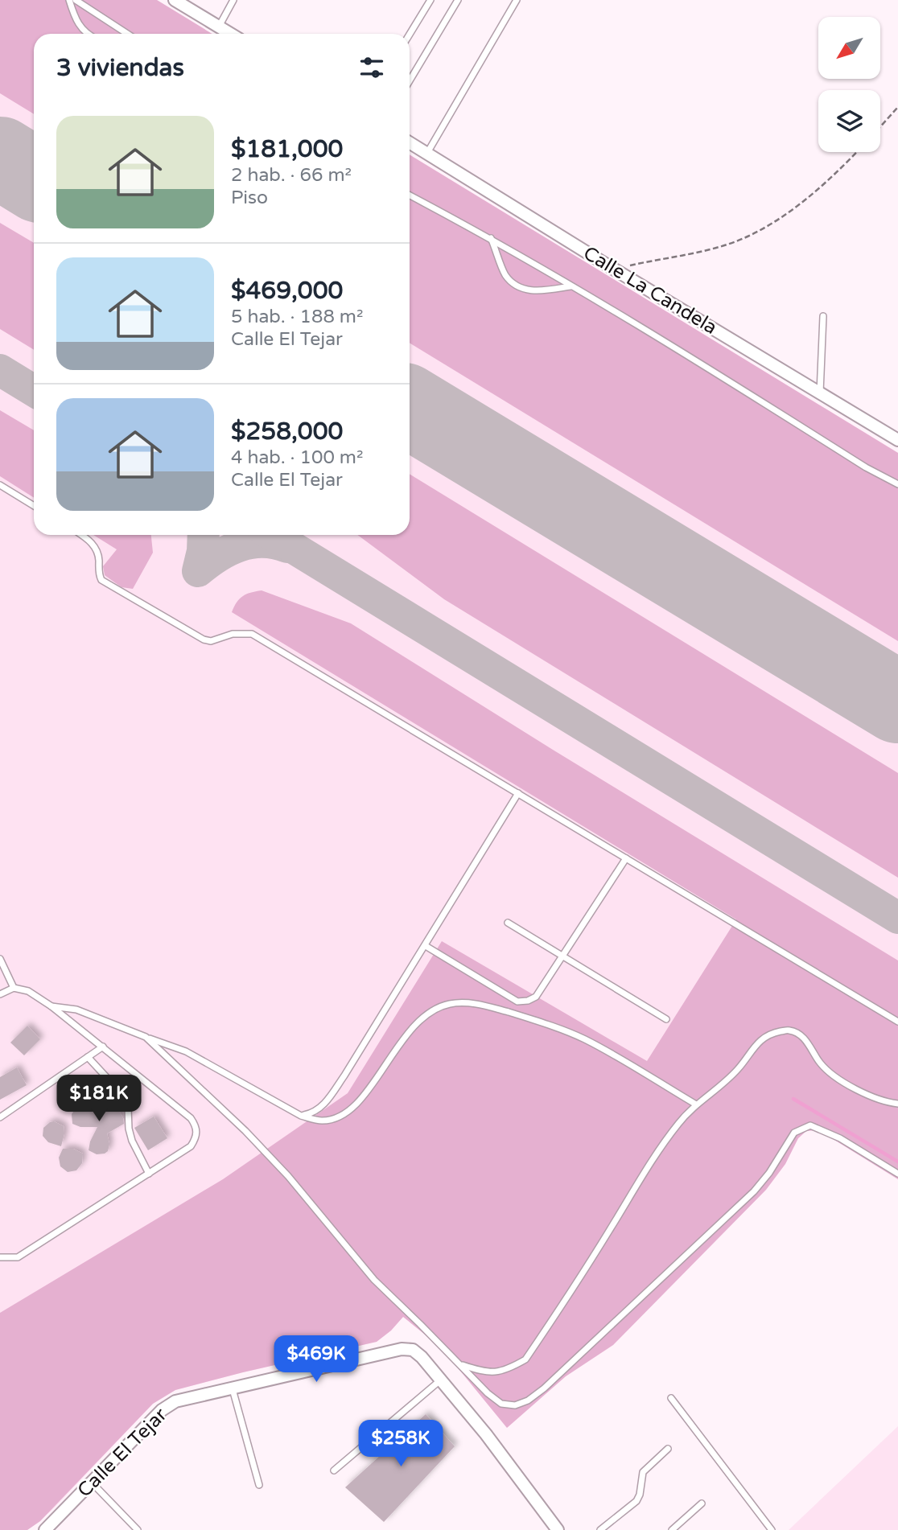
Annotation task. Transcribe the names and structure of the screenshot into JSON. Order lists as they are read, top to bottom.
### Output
{
  "streets": {
    "street": ["Calle La Candela", "Calle El Tejar"]
  },
  "north": "bottom left",
  "page": {
    "heading": "3 viviendas",
    "list": [
      {
        "name": "$181,000",
        "note": "2 hab. · 66 m² · Piso"
      },
      {
        "name": "$469,000",
        "note": "5 hab. · 188 m² · Calle El Tejar"
      },
      {
        "name": "$258,000",
        "note": "4 hab. · 100 m² · Calle El Tejar"
      }
    ],
    "price": ["$181K", "$469K", "$258K"]
  }
}
